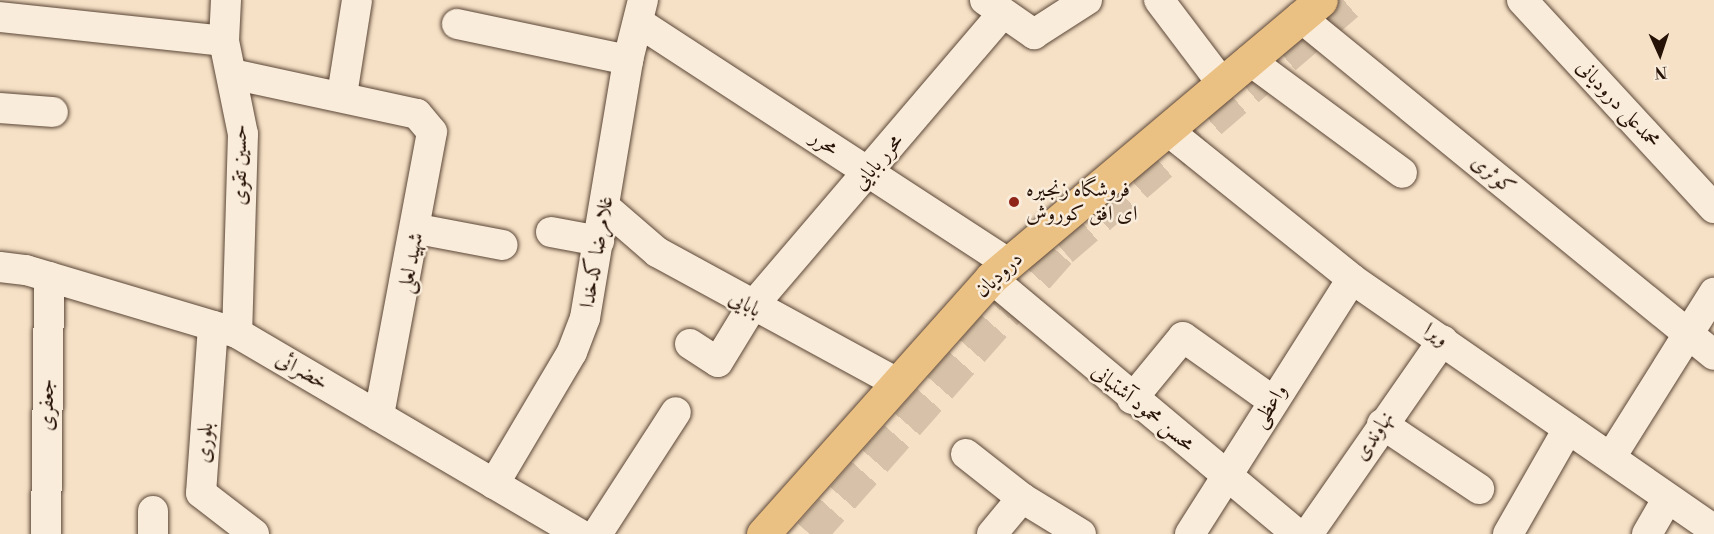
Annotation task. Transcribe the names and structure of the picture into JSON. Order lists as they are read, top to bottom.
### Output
{
  "streets": {
    "main road": ["درودیان"],
    "street": [
      "محمدعلی درودیانی",
      "محرر",
      "محرر بابایی",
      "حسین تقوی",
      "کوثری",
      "غلامرضا کدخدا",
      "شهید لعلی",
      "بابایی",
      "ویرا",
      "خضرائی",
      "جعفری",
      "واعظی",
      "محسن محمود آشتیانی",
      "نهاوندی",
      "بلوری"
    ]
  },
  "crossings": [
    ["محرر", "محرر بابایی"],
    ["محرر", "غلامرضا کدخدا"],
    ["محرر", "درودیان"],
    ["محرر", "محسن محمود آشتیانی"],
    ["محرر بابایی", "بابایی"],
    ["حسین تقوی", "خضرائی"],
    ["حسین تقوی", "بلوری"],
    ["کوثری", "درودیان"],
    ["غلامرضا کدخدا", "بابایی"],
    ["غلامرضا کدخدا", "خضرائی"],
    ["شهید لعلی", "خضرائی"],
    ["درودیان", "بابایی"],
    ["درودیان", "ویرا"],
    ["درودیان", "محسن محمود آشتیانی"],
    ["ویرا", "واعظی"],
    ["ویرا", "نهاوندی"],
    ["خضرائی", "جعفری"],
    ["خضرائی", "بلوری"],
    ["واعظی", "محسن محمود آشتیانی"]
  ],
  "places": ["فروشگاه زنجیره ای افق کوروش"],
  "north": "bottom"
}
